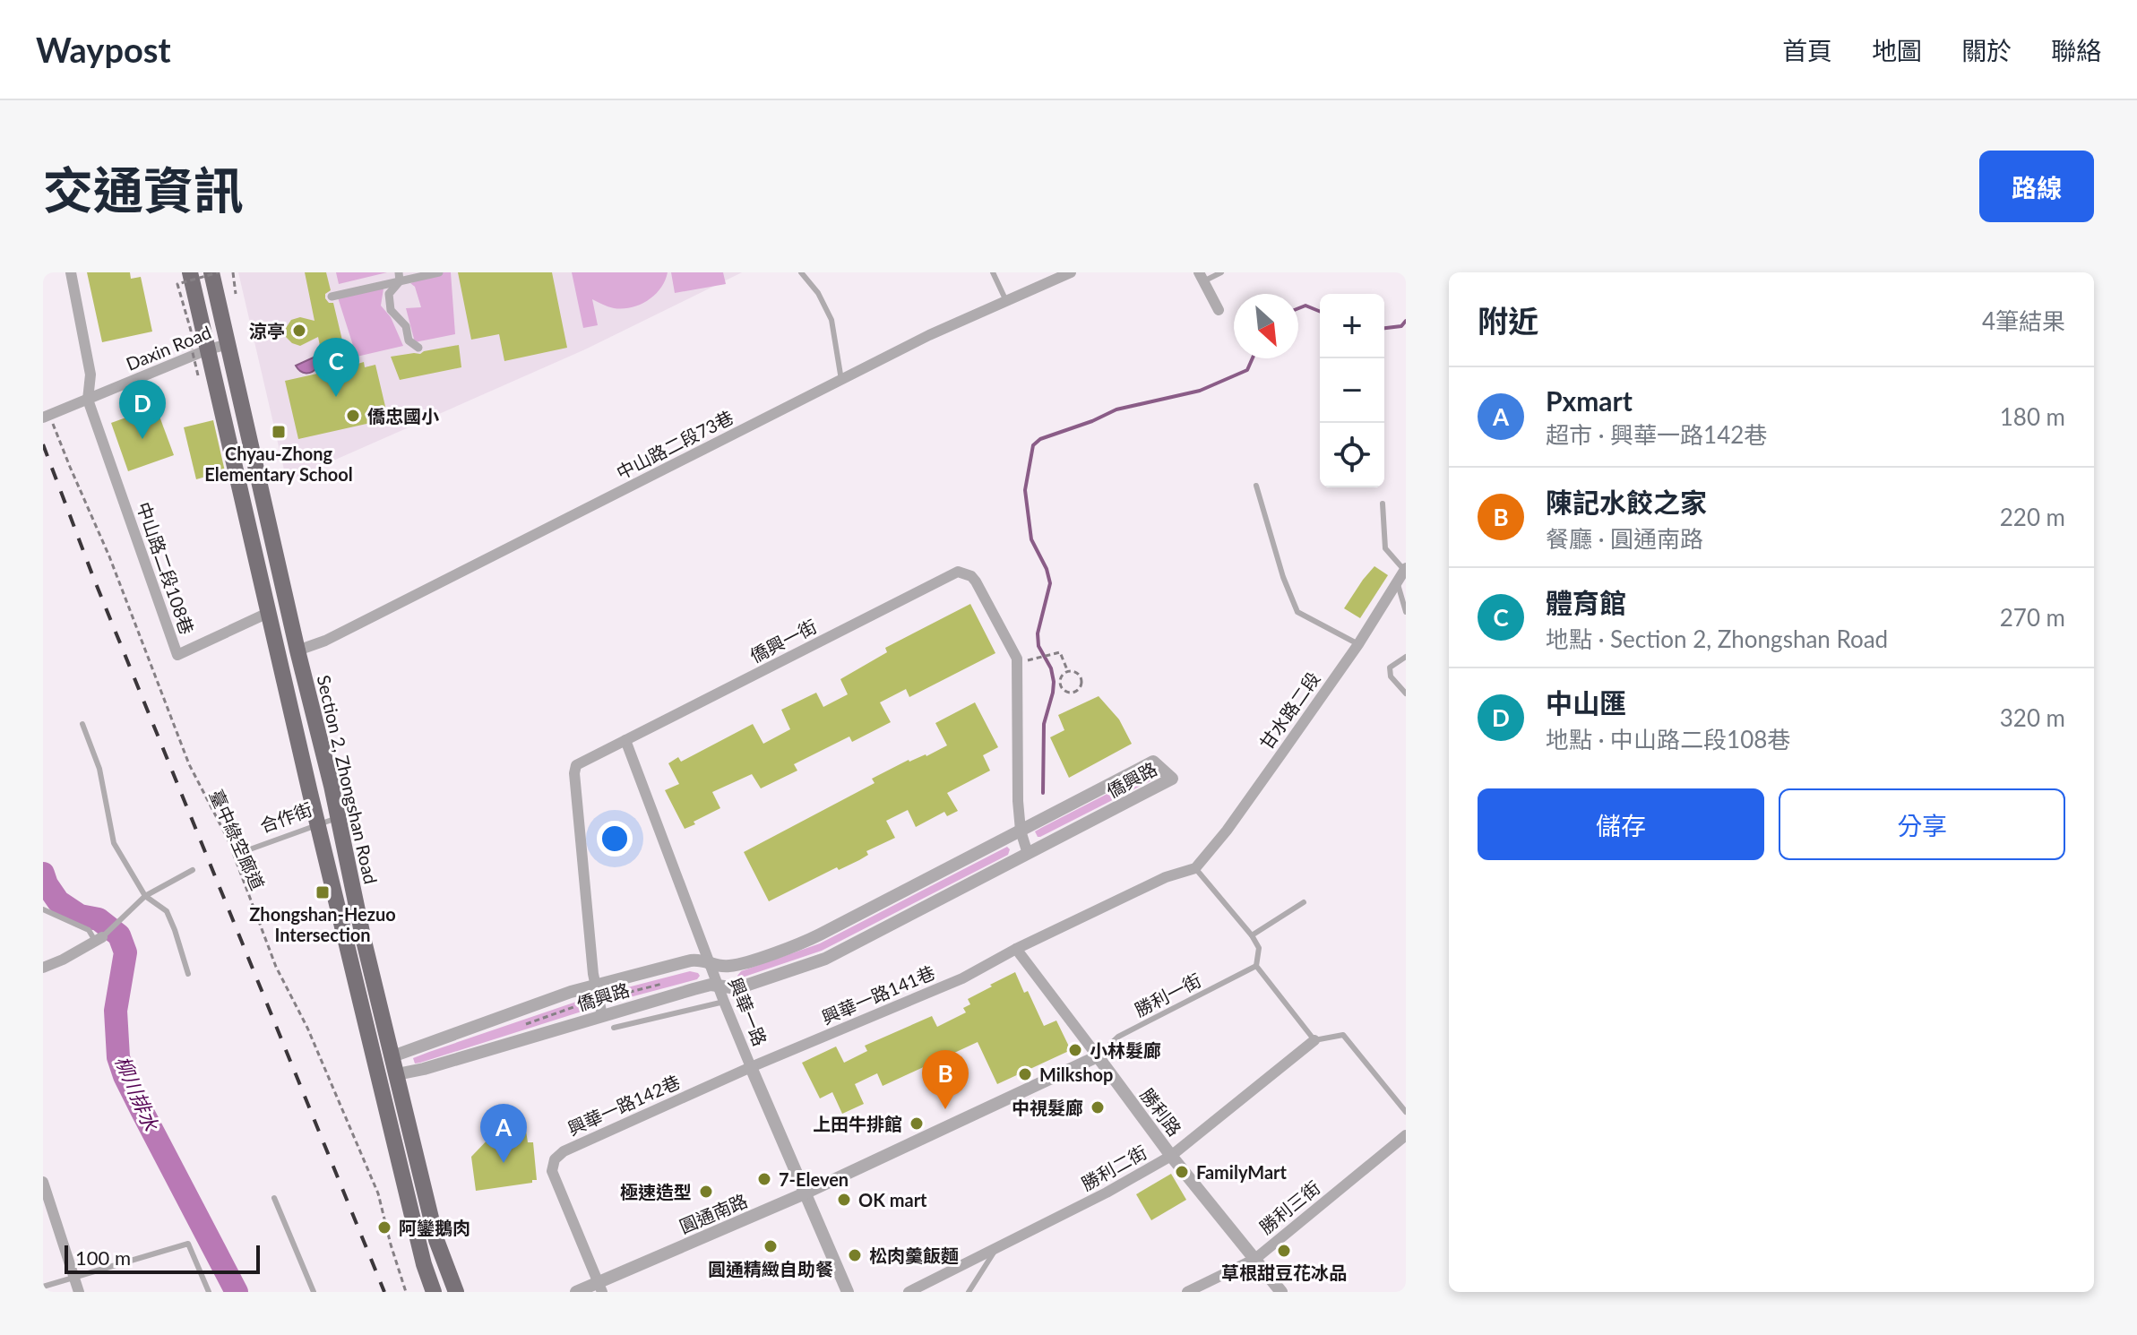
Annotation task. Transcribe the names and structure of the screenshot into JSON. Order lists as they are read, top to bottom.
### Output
{
  "streets": {
    "main road": ["Section 2, Zhongshan Road"],
    "street": [
      "Daxin Road",
      "中山路二段73巷",
      "中山路二段108巷",
      "僑興一街",
      "甘水路二段",
      "僑興路",
      "興華一路141巷",
      "興華一路",
      "興華一路142巷",
      "勝利路",
      "勝利二街",
      "勝利三街",
      "圓通南路"
    ],
    "lane": ["合作街", "勝利一街"],
    "path": ["臺中綠空廊道"]
  },
  "crossings": [
    ["Daxin Road", "中山路二段108巷"],
    ["Daxin Road", "Section 2, Zhongshan Road"],
    ["Daxin Road", "臺中綠空廊道"],
    ["中山路二段73巷", "Section 2, Zhongshan Road"],
    ["僑興一街", "僑興路"],
    ["僑興一街", "興華一路"],
    ["甘水路二段", "興華一路141巷"],
    ["Section 2, Zhongshan Road", "僑興路"],
    ["Section 2, Zhongshan Road", "合作街"],
    ["僑興路", "興華一路"],
    ["興華一路141巷", "興華一路"],
    ["興華一路141巷", "興華一路142巷"],
    ["興華一路141巷", "勝利路"],
    ["勝利一街", "勝利路"],
    ["勝利一街", "圓通南路"],
    ["興華一路", "興華一路142巷"],
    ["興華一路", "圓通南路"],
    ["興華一路142巷", "圓通南路"],
    ["勝利路", "勝利二街"],
    ["勝利路", "勝利三街"],
    ["勝利路", "圓通南路"]
  ],
  "water": ["柳川排水"],
  "places": {
    "other": [
      "涼亭",
      "僑忠國小",
      "小林髮廊",
      "Milkshop",
      "中視髮廊",
      "上田牛排館",
      "FamilyMart",
      "7-Eleven",
      "極速造型",
      "OK mart",
      "阿鑾鵝肉",
      "圓通精緻自助餐",
      "草根甜豆花冰品",
      "松肉羹飯麵"
    ],
    "transit": ["Chyau-Zhong Elementary School", "Zhongshan-Hezuo Intersection"]
  },
  "scale_bar": "100 m",
  "north": "bottom right",
  "page": {
    "header": "Waypost",
    "nav": [
      "首頁",
      "地圖",
      "關於",
      "聯絡"
    ],
    "title": "交通資訊",
    "buttons": [
      "路線",
      ["儲存", "分享"]
    ],
    "heading": ["附近", "4筆結果"],
    "map_buttons": ["+", "−"],
    "pins": [
      "C",
      "D",
      "B",
      "A"
    ],
    "list": [
      {
        "mark": "A",
        "name": "Pxmart",
        "note": "超市 · 興華一路142巷",
        "value": "180 m"
      },
      {
        "mark": "B",
        "name": "陳記水餃之家",
        "note": "餐廳 · 圓通南路",
        "value": "220 m"
      },
      {
        "mark": "C",
        "name": "體育館",
        "note": "地點 · Section 2, Zhongshan Road",
        "value": "270 m"
      },
      {
        "mark": "D",
        "name": "中山匯",
        "note": "地點 · 中山路二段108巷",
        "value": "320 m"
      }
    ],
    "scale": "100 m"
  }
}
